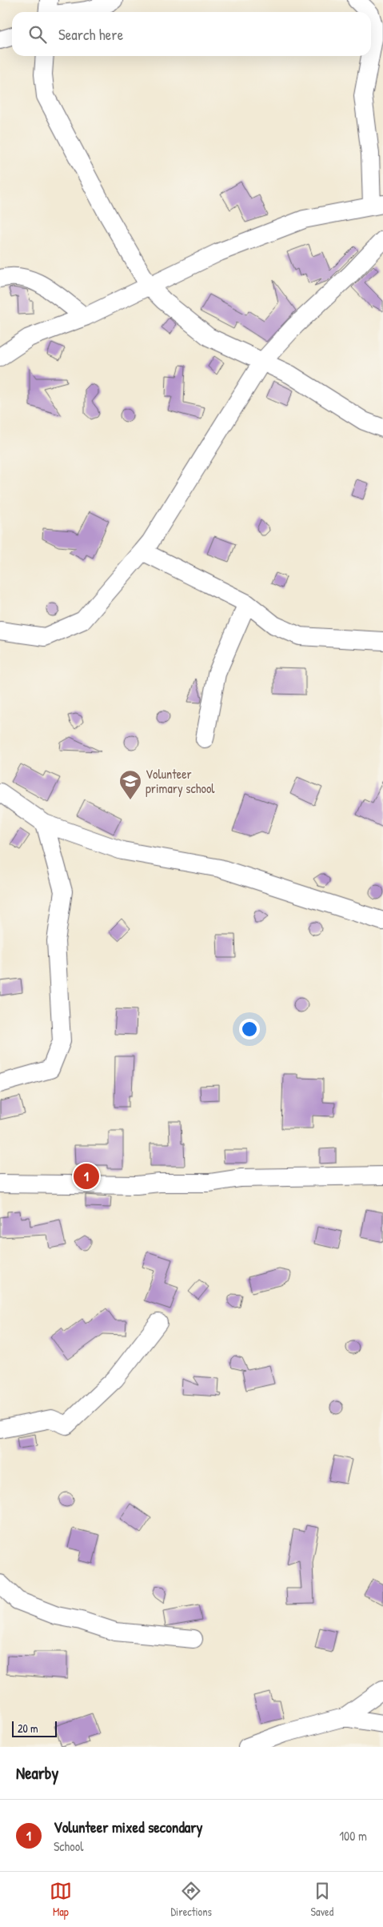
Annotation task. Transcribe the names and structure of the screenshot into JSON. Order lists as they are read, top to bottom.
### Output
{
  "places": {
    "school or university": ["Volunteer primary school"]
  },
  "scale_bar": "20 m",
  "page": {
    "search": "Search here",
    "pins": "1",
    "scale": "20 m",
    "heading": "Nearby",
    "list": [
      {
        "mark": "1",
        "name": "Volunteer mixed secondary",
        "note": "School",
        "value": "100 m"
      }
    ],
    "nav": ["Map", "Directions", "Saved"]
  }
}
